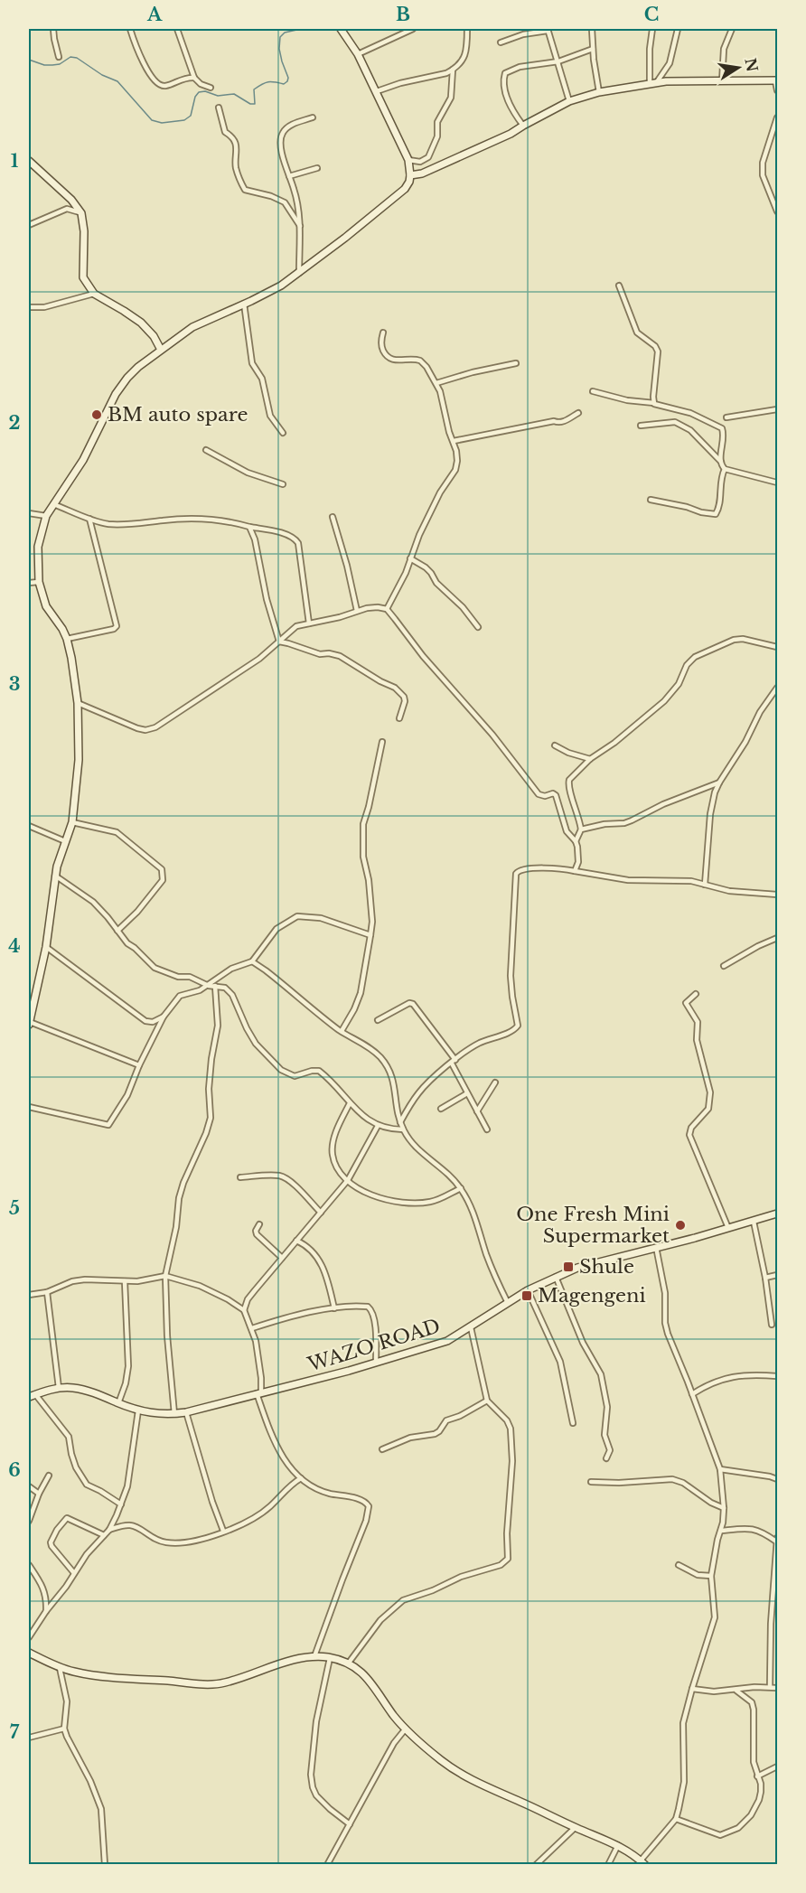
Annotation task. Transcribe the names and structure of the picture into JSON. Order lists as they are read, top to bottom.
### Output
{
  "streets": {
    "street": ["WAZO ROAD"]
  },
  "places": {
    "other": ["BM auto spare", "One Fresh Mini Supermarket"],
    "transit": ["Shule", "Magengeni"]
  },
  "north": "right",
  "grid": {
    "columns": ["A", "B", "C"],
    "rows": [
      "1",
      "2",
      "3",
      "4",
      "5",
      "6",
      "7"
    ]
  }
}
